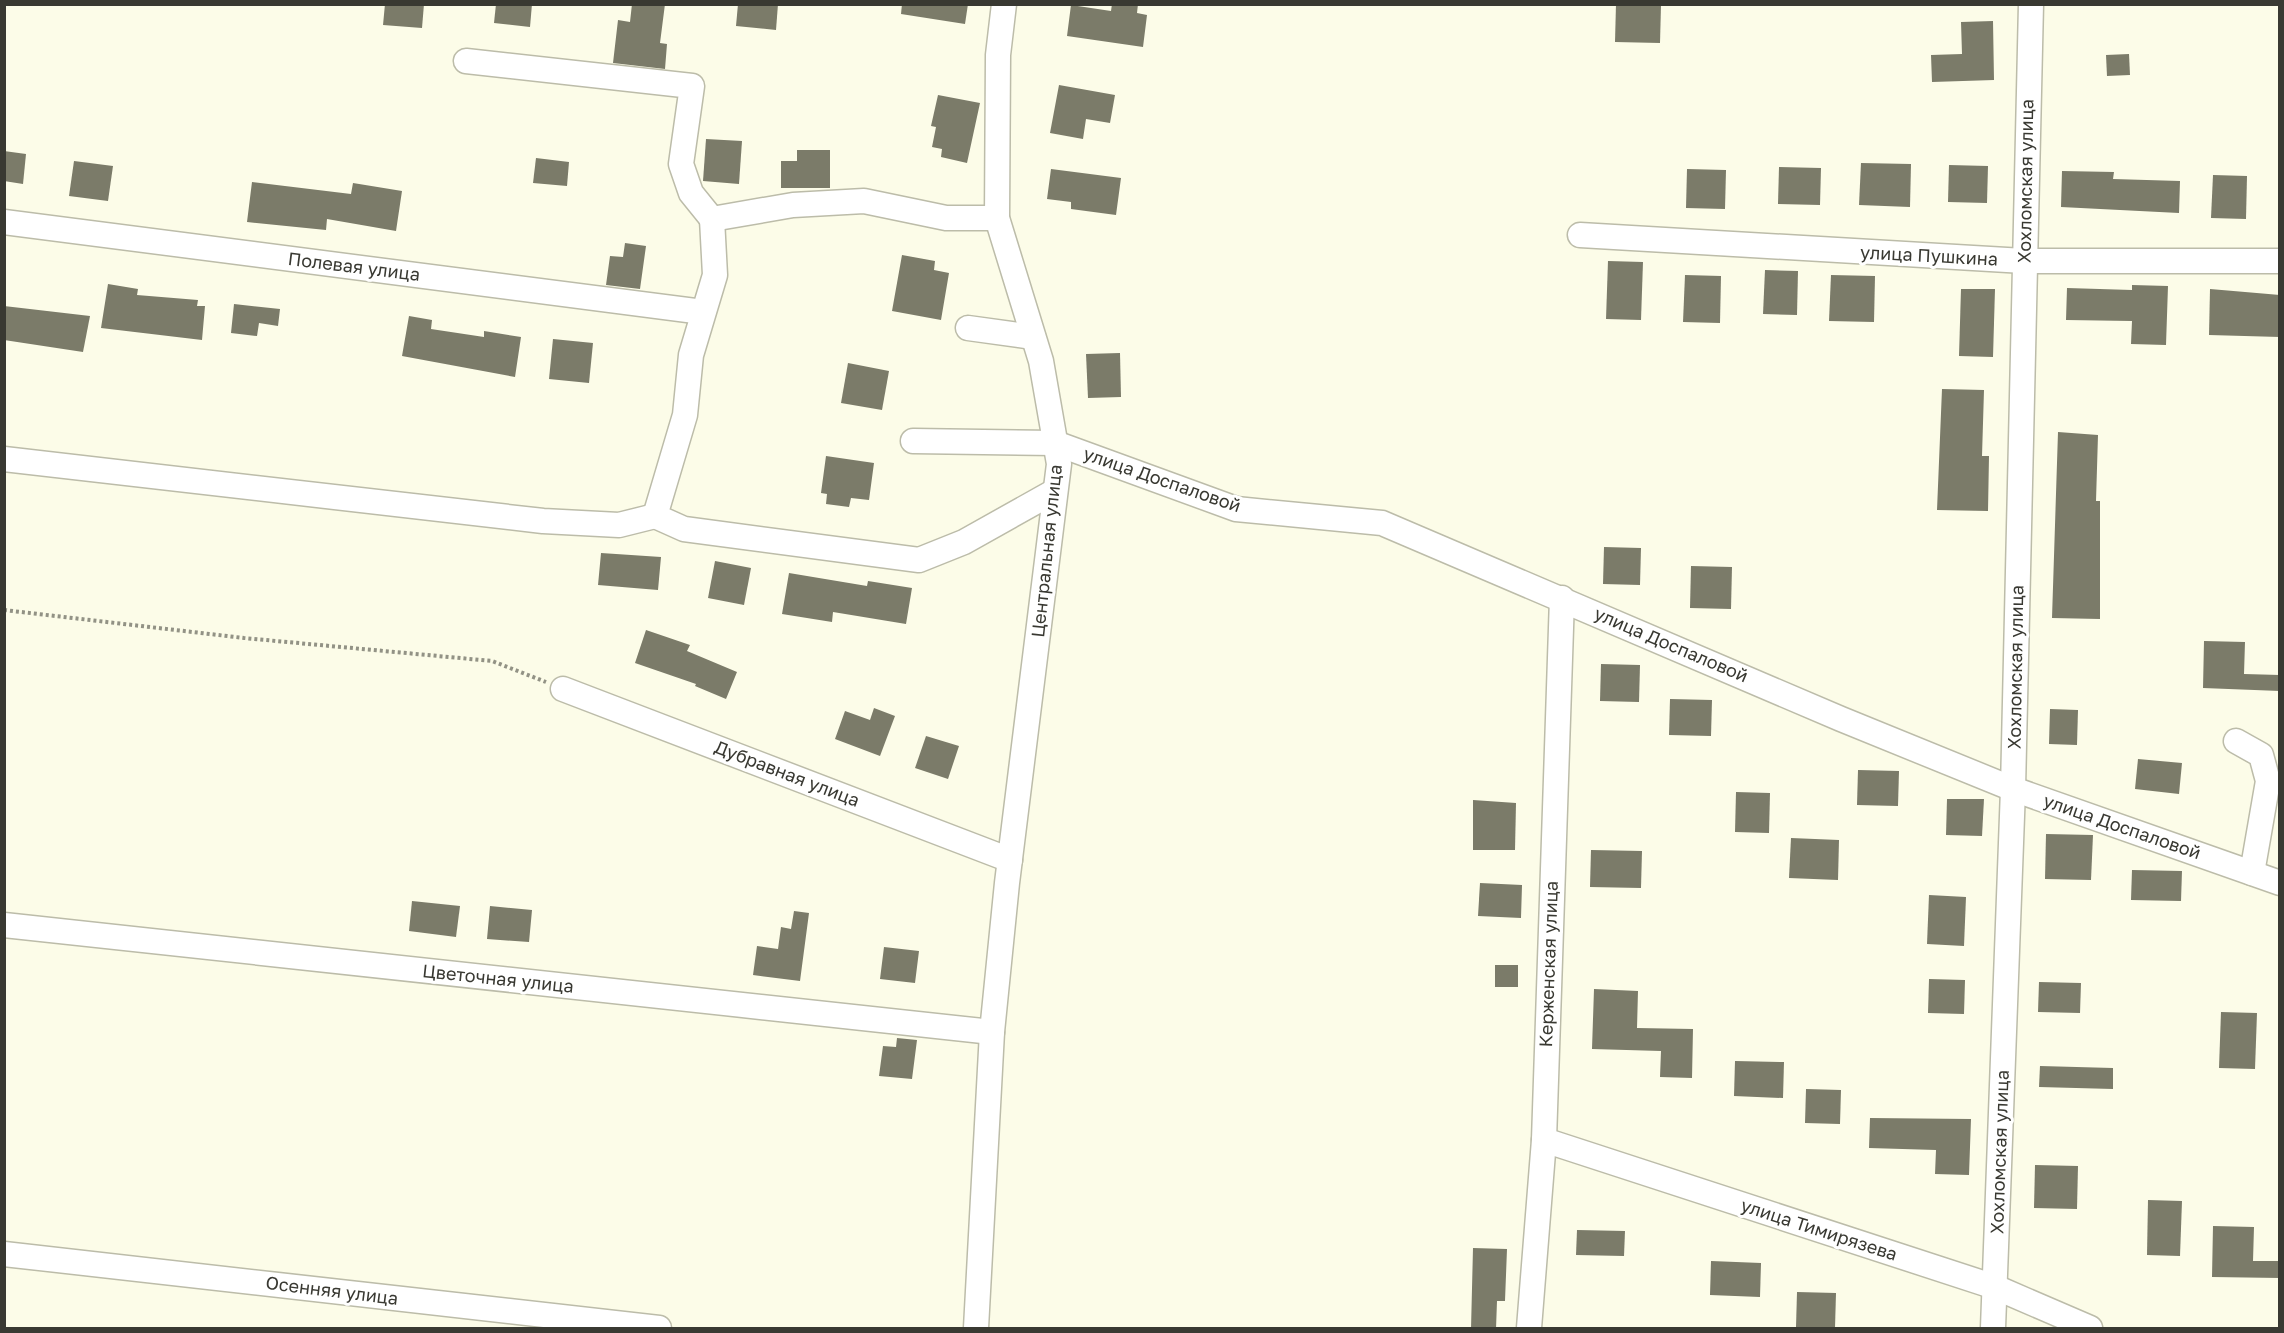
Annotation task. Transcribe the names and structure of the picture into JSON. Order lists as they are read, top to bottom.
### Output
{
  "streets": {
    "street": [
      "Хохломская улица",
      "улица Пушкина",
      "Полевая улица",
      "улица Доспаловой",
      "Центральная улица",
      "Дубравная улица",
      "Керженская улица",
      "Цветочная улица",
      "улица Тимирязева",
      "Осенняя улица"
    ]
  },
  "crossings": [
    ["Хохломская улица", "улица Пушкина"],
    ["Хохломская улица", "улица Доспаловой"],
    ["Хохломская улица", "улица Тимирязева"],
    ["улица Доспаловой", "Центральная улица"],
    ["улица Доспаловой", "Керженская улица"],
    ["Центральная улица", "Дубравная улица"],
    ["Центральная улица", "Цветочная улица"],
    ["Керженская улица", "улица Тимирязева"]
  ]
}
